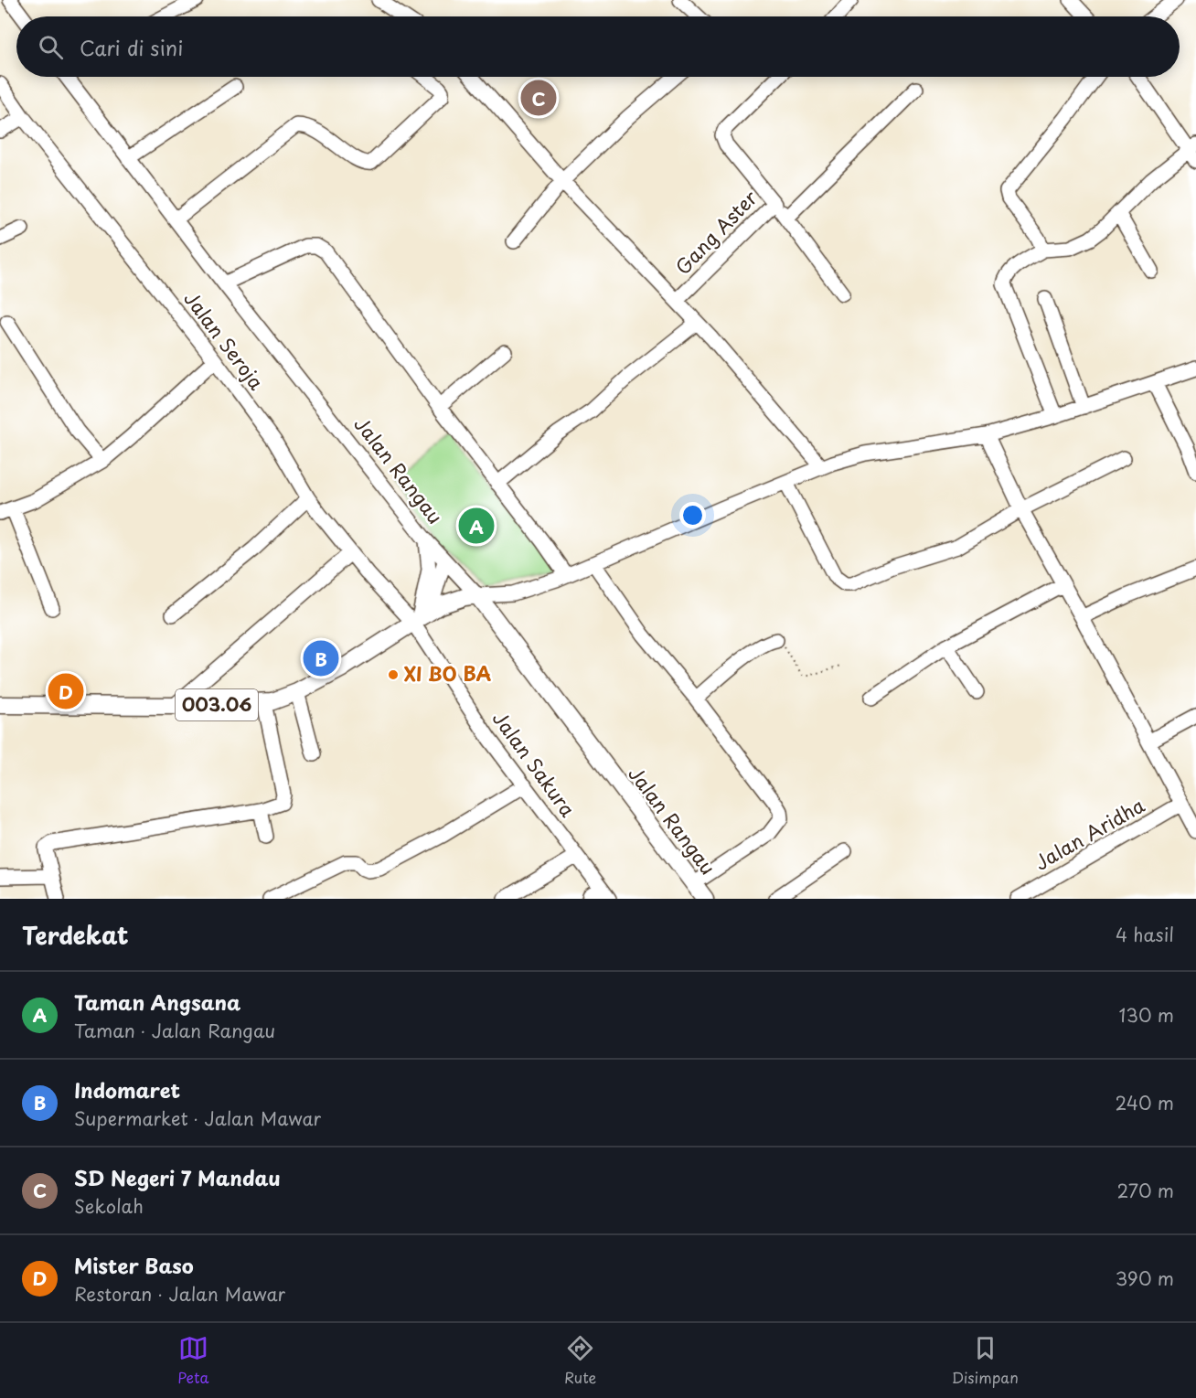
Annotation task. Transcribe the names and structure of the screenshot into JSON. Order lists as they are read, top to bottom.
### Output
{
  "streets": {
    "main road": ["Jalan Rangau", "003.06"],
    "street": [
      "Gang Aster",
      "Jalan Seroja",
      "Jalan Sakura",
      "Jalan Aridha"
    ]
  },
  "crossings": [
    ["Jalan Seroja", "003.06"],
    ["Jalan Seroja", "Jalan Sakura"],
    ["Jalan Rangau", "003.06"],
    ["003.06", "Jalan Sakura"]
  ],
  "places": ["XI BO BA"],
  "page": {
    "search": "Cari di sini",
    "pins": [
      "C",
      "A",
      "B",
      "D"
    ],
    "heading": ["Terdekat", "4 hasil"],
    "list": [
      {
        "mark": "A",
        "name": "Taman Angsana",
        "note": "Taman · Jalan Rangau",
        "value": "130 m"
      },
      {
        "mark": "B",
        "name": "Indomaret",
        "note": "Supermarket · Jalan Mawar",
        "value": "240 m"
      },
      {
        "mark": "C",
        "name": "SD Negeri 7 Mandau",
        "note": "Sekolah",
        "value": "270 m"
      },
      {
        "mark": "D",
        "name": "Mister Baso",
        "note": "Restoran · Jalan Mawar",
        "value": "390 m"
      }
    ],
    "nav": ["Peta", "Rute", "Disimpan"]
  }
}
